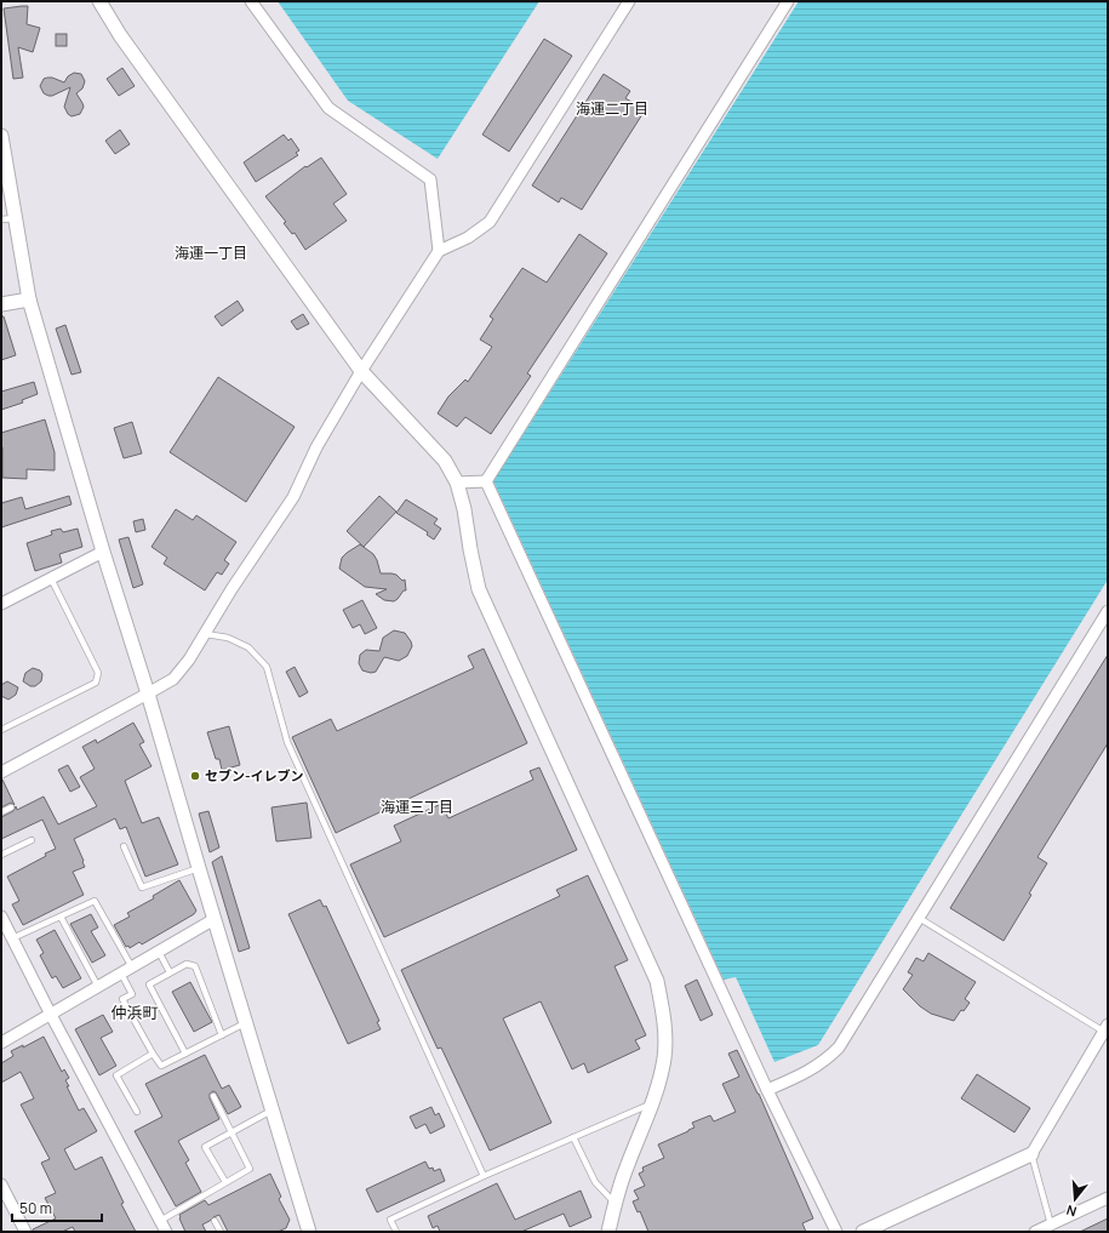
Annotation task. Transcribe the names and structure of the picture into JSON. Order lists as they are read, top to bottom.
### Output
{
  "districts": [
    "海運二丁目",
    "海運一丁目",
    "海運三丁目",
    "仲浜町"
  ],
  "places": ["セブン-イレブン"],
  "scale_bar": "50 m",
  "north": "bottom"
}
